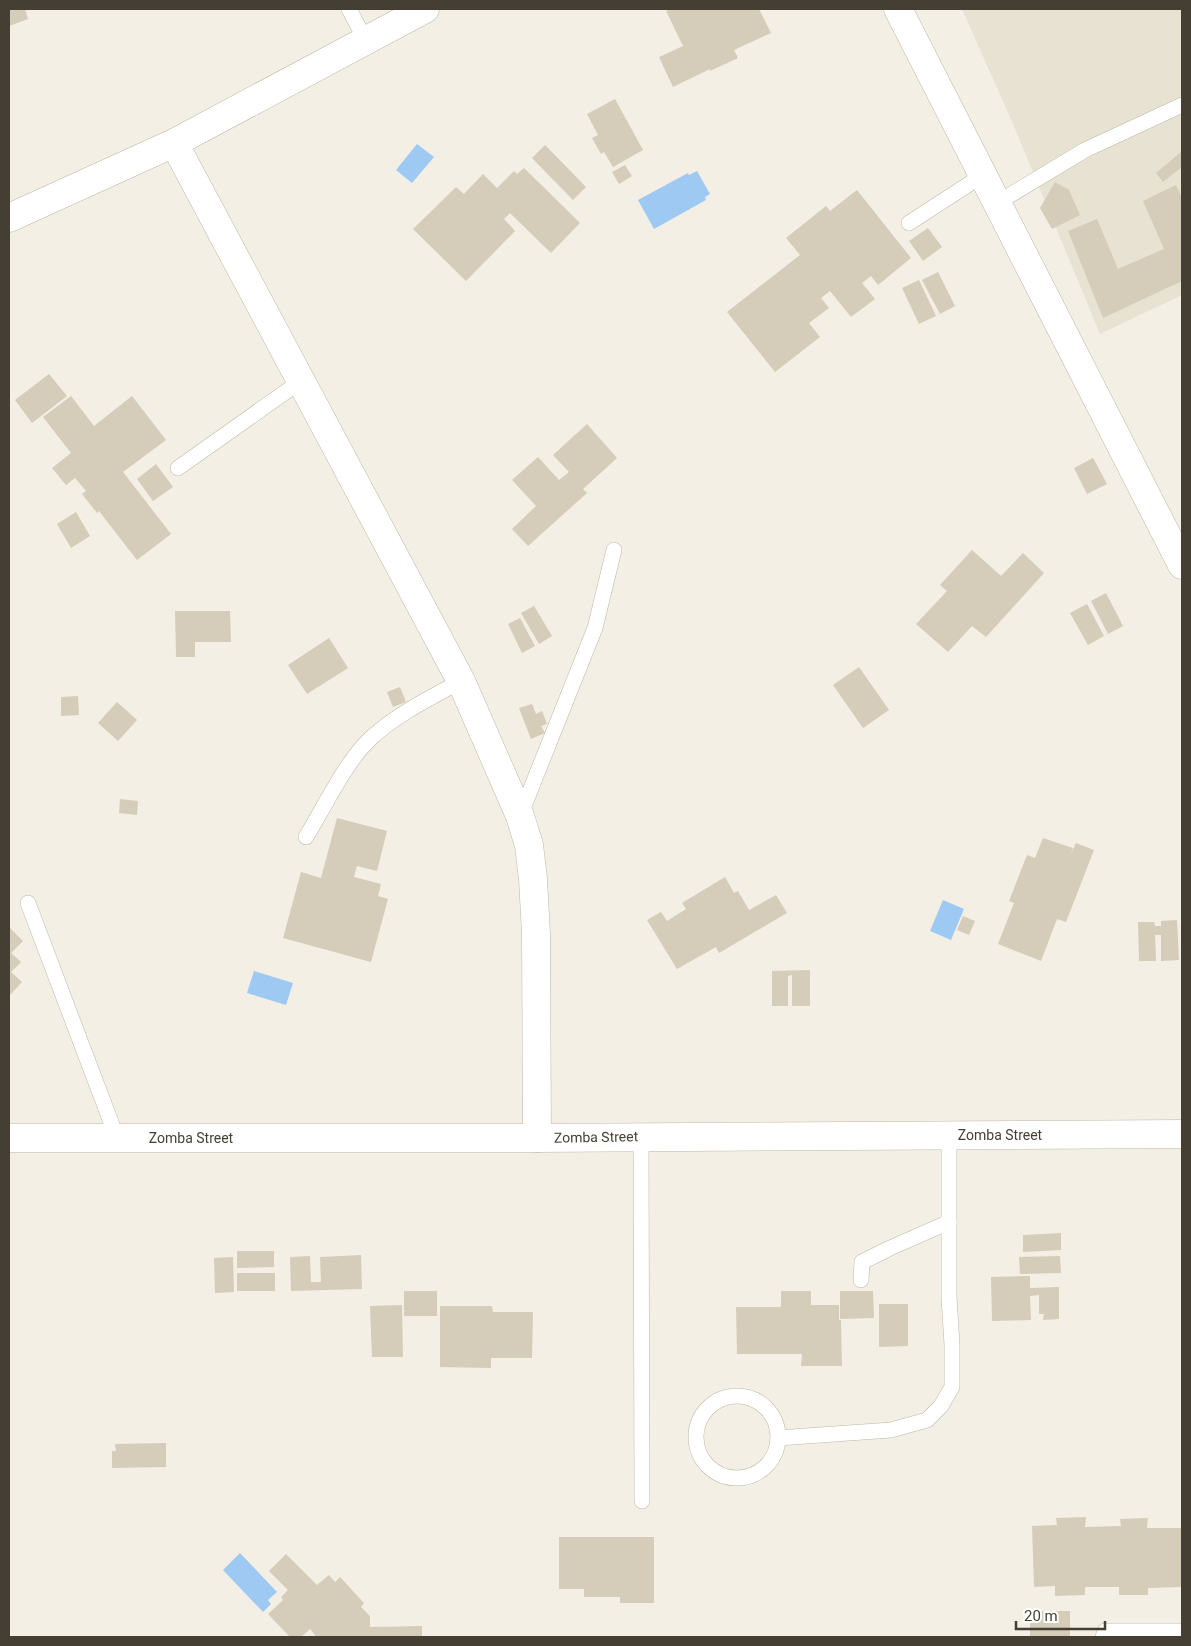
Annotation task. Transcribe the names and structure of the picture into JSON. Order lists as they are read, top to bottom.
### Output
{
  "streets": {
    "street": ["Zomba Street"]
  },
  "scale_bar": "20 m"
}
